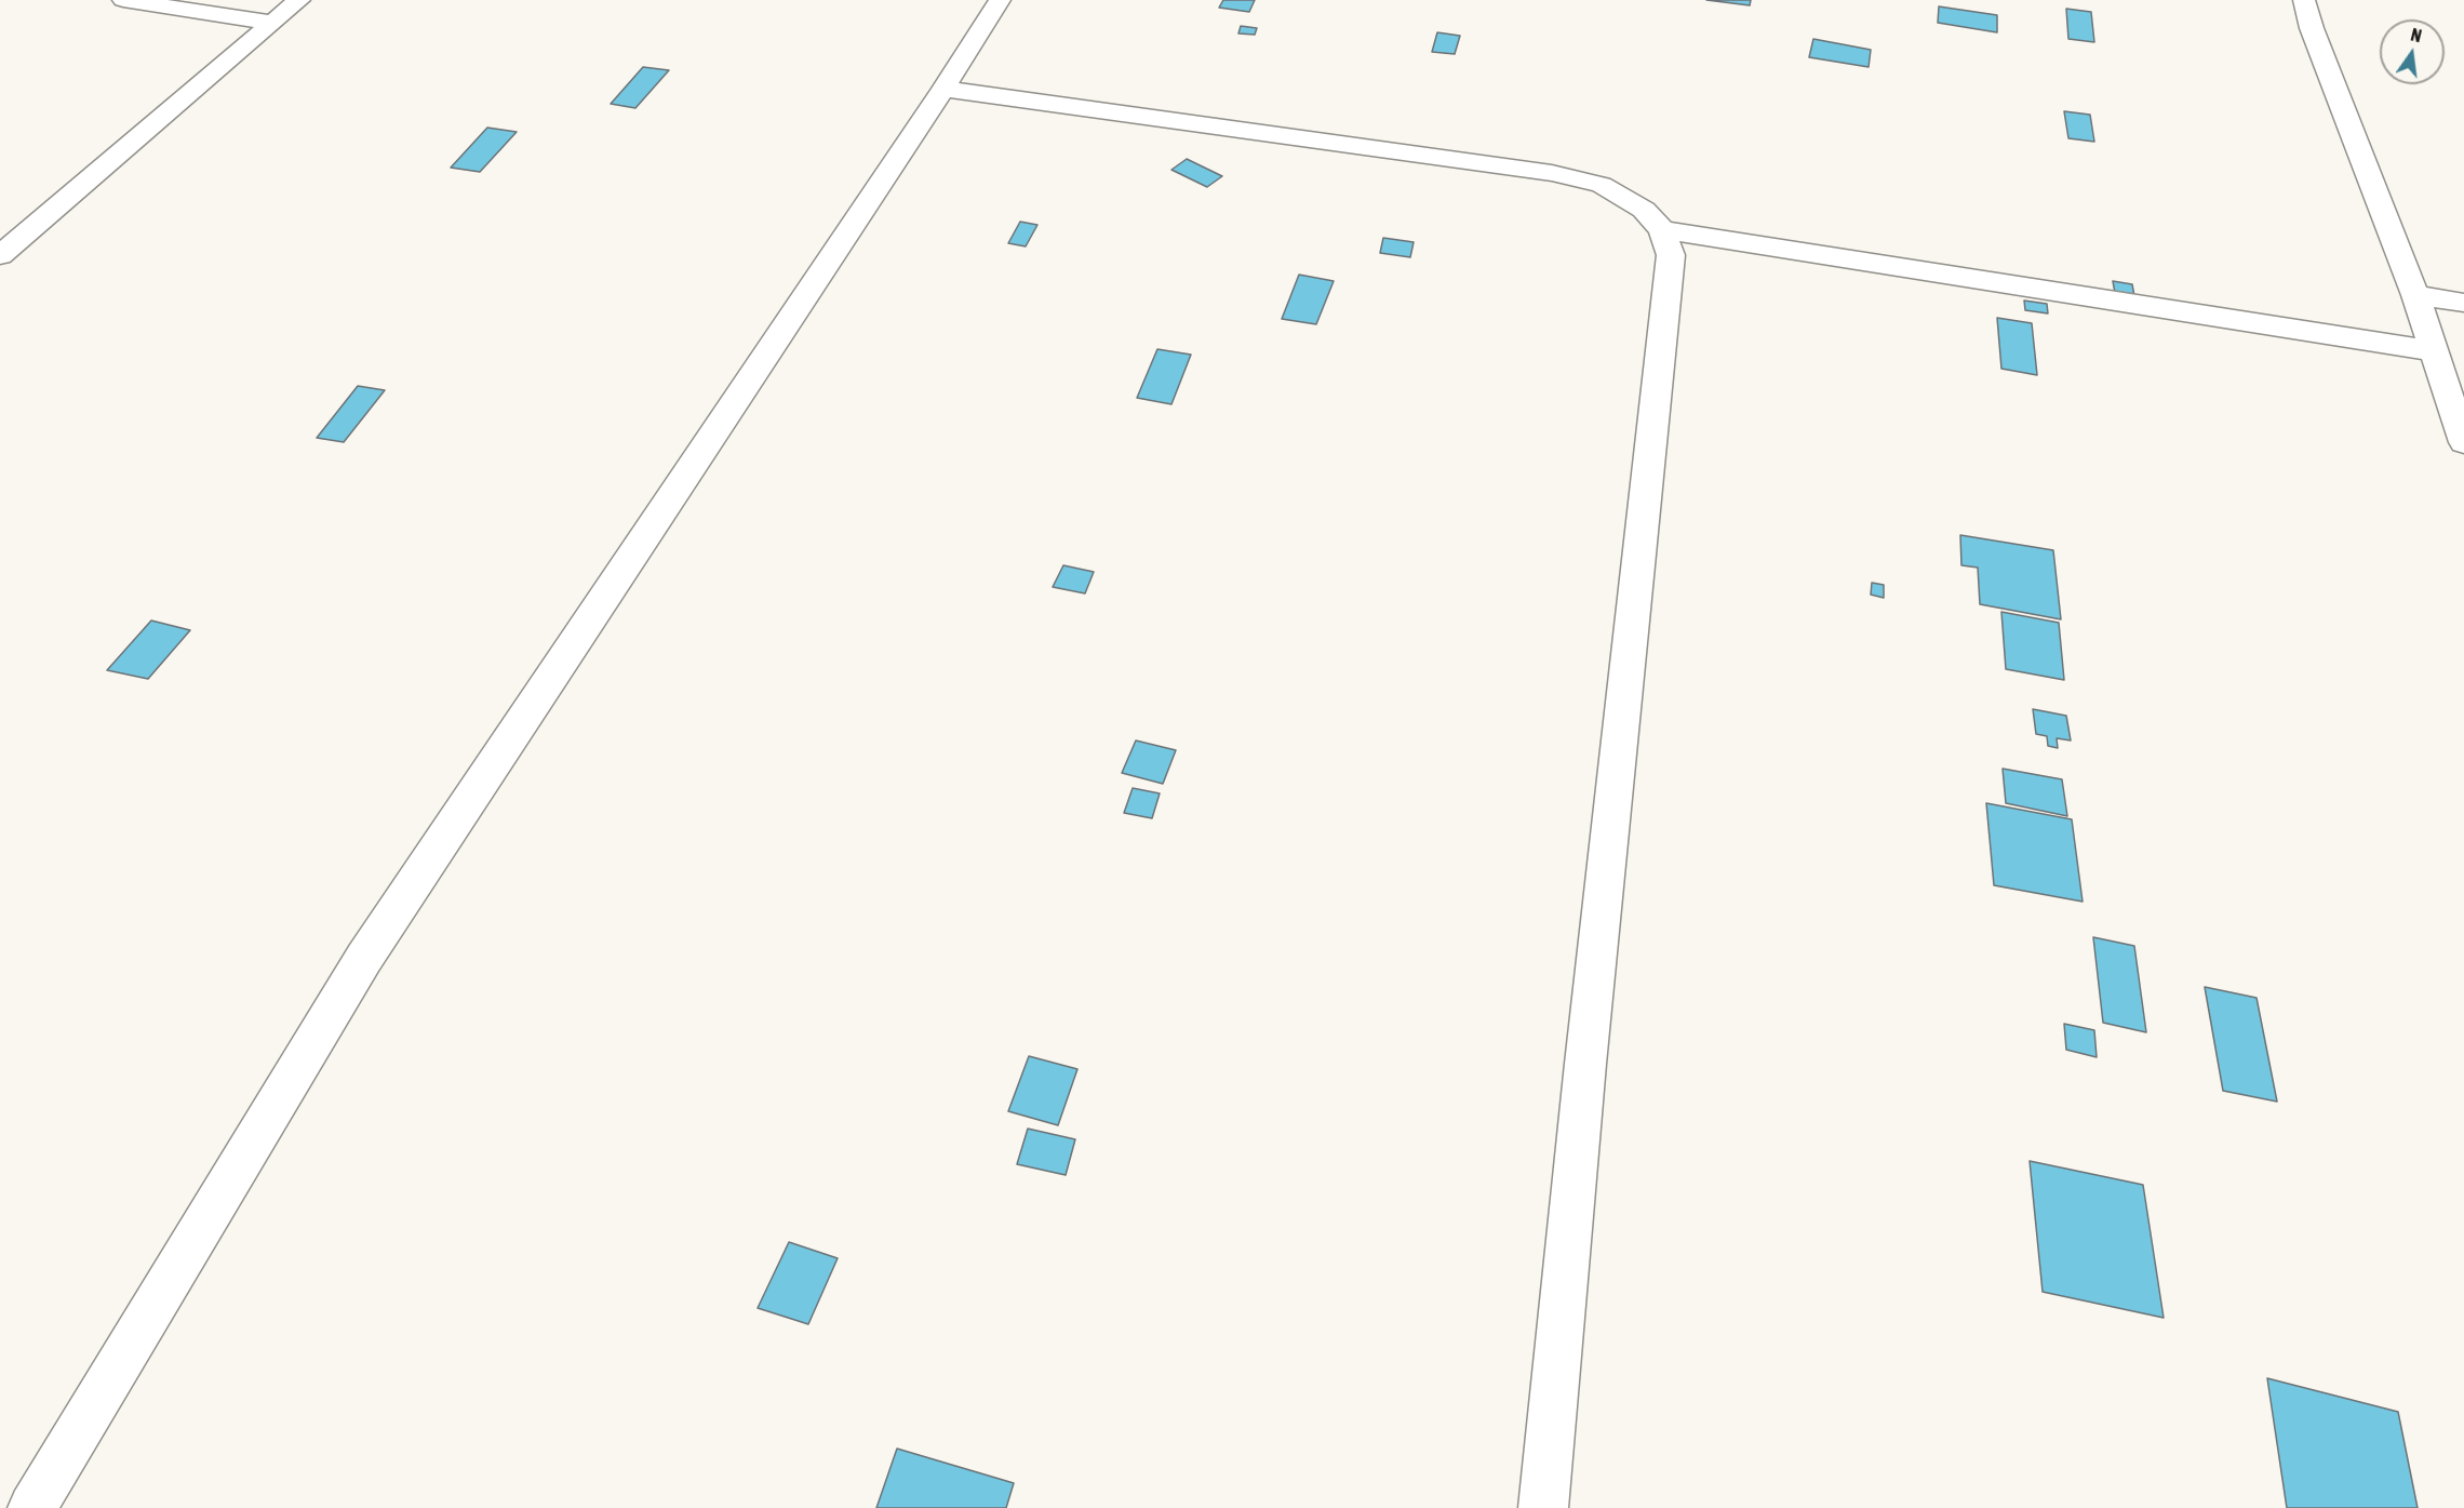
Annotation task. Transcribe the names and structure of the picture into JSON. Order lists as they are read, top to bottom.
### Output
{
  "north": "top"
}
